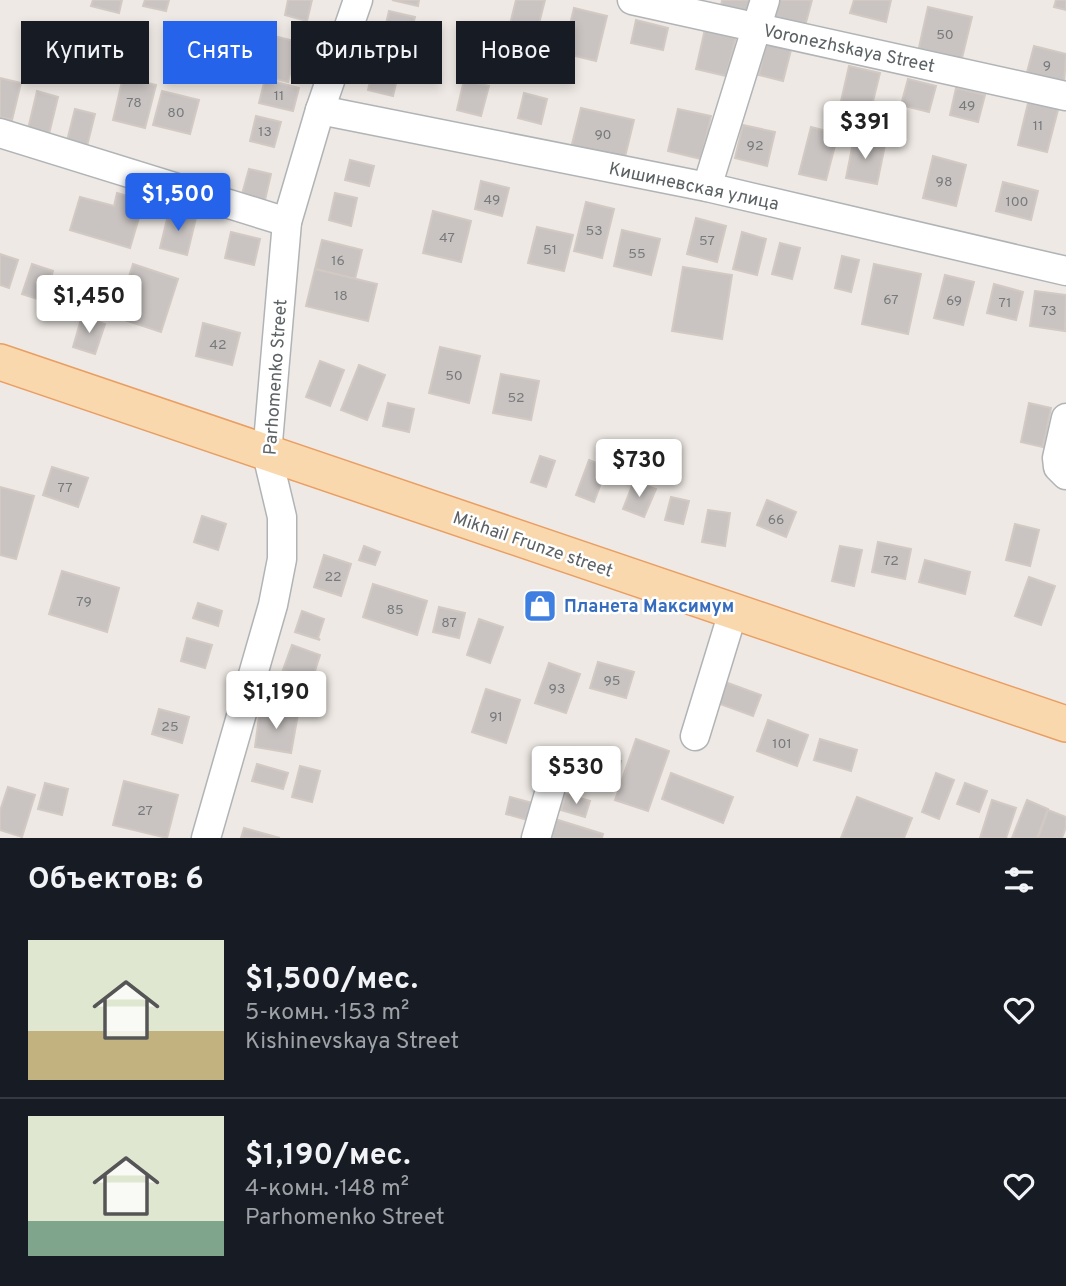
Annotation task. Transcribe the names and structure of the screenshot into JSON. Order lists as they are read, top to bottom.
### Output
{
  "streets": {
    "main road": ["Mikhail Frunze street"],
    "street": ["Voronezhskaya Street", "Кишиневская улица", "Parhomenko Street"]
  },
  "crossings": [
    ["Кишиневская улица", "Parhomenko Street"],
    ["Parhomenko Street", "Mikhail Frunze street"]
  ],
  "places": {
    "shop": ["Планета Максимум"]
  },
  "house_numbers": [
    "50",
    "9",
    "11",
    "78",
    "49",
    "80",
    "11",
    "13",
    "90",
    "92",
    "98",
    "49",
    "100",
    "53",
    "47",
    "57",
    "51",
    "55",
    "16",
    "18",
    "67",
    "69",
    "71",
    "73",
    "42",
    "50",
    "52",
    "77",
    "66",
    "72",
    "22",
    "79",
    "85",
    "87",
    "95",
    "93",
    "91",
    "25",
    "101",
    "27"
  ],
  "page": {
    "chip": [
      "Купить",
      "Снять",
      "Фильтры",
      "Новое"
    ],
    "price": [
      "$391",
      "$1,500",
      "$1,450",
      "$730",
      "$1,190",
      "$530"
    ],
    "heading": "Объектов: 6",
    "list": [
      {
        "name": "$1,500/мес.",
        "note": "5-комн. · 153 m² · Kishinevskaya Street"
      },
      {
        "name": "$1,190/мес.",
        "note": "4-комн. · 148 m² · Parhomenko Street"
      }
    ]
  }
}
